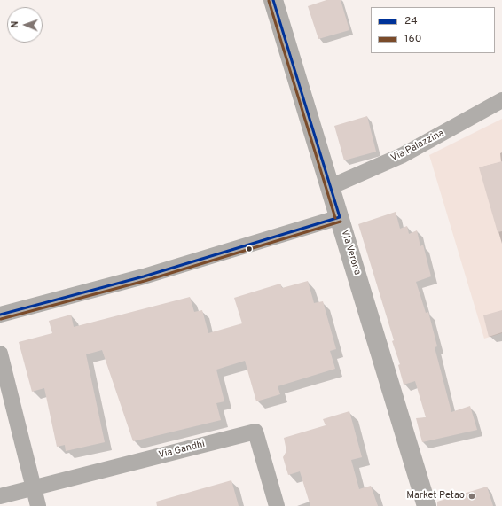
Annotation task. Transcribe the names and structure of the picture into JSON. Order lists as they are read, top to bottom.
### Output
{
  "streets": {
    "street": ["Via Palazzina", "Via Verona", "Via Gandhi"]
  },
  "crossings": [
    ["Via Palazzina", "Via Verona"]
  ],
  "places": ["Market Petao"],
  "lines": ["transit line 24", "transit line 160"],
  "legend": ["24", "160"],
  "north": "left"
}
